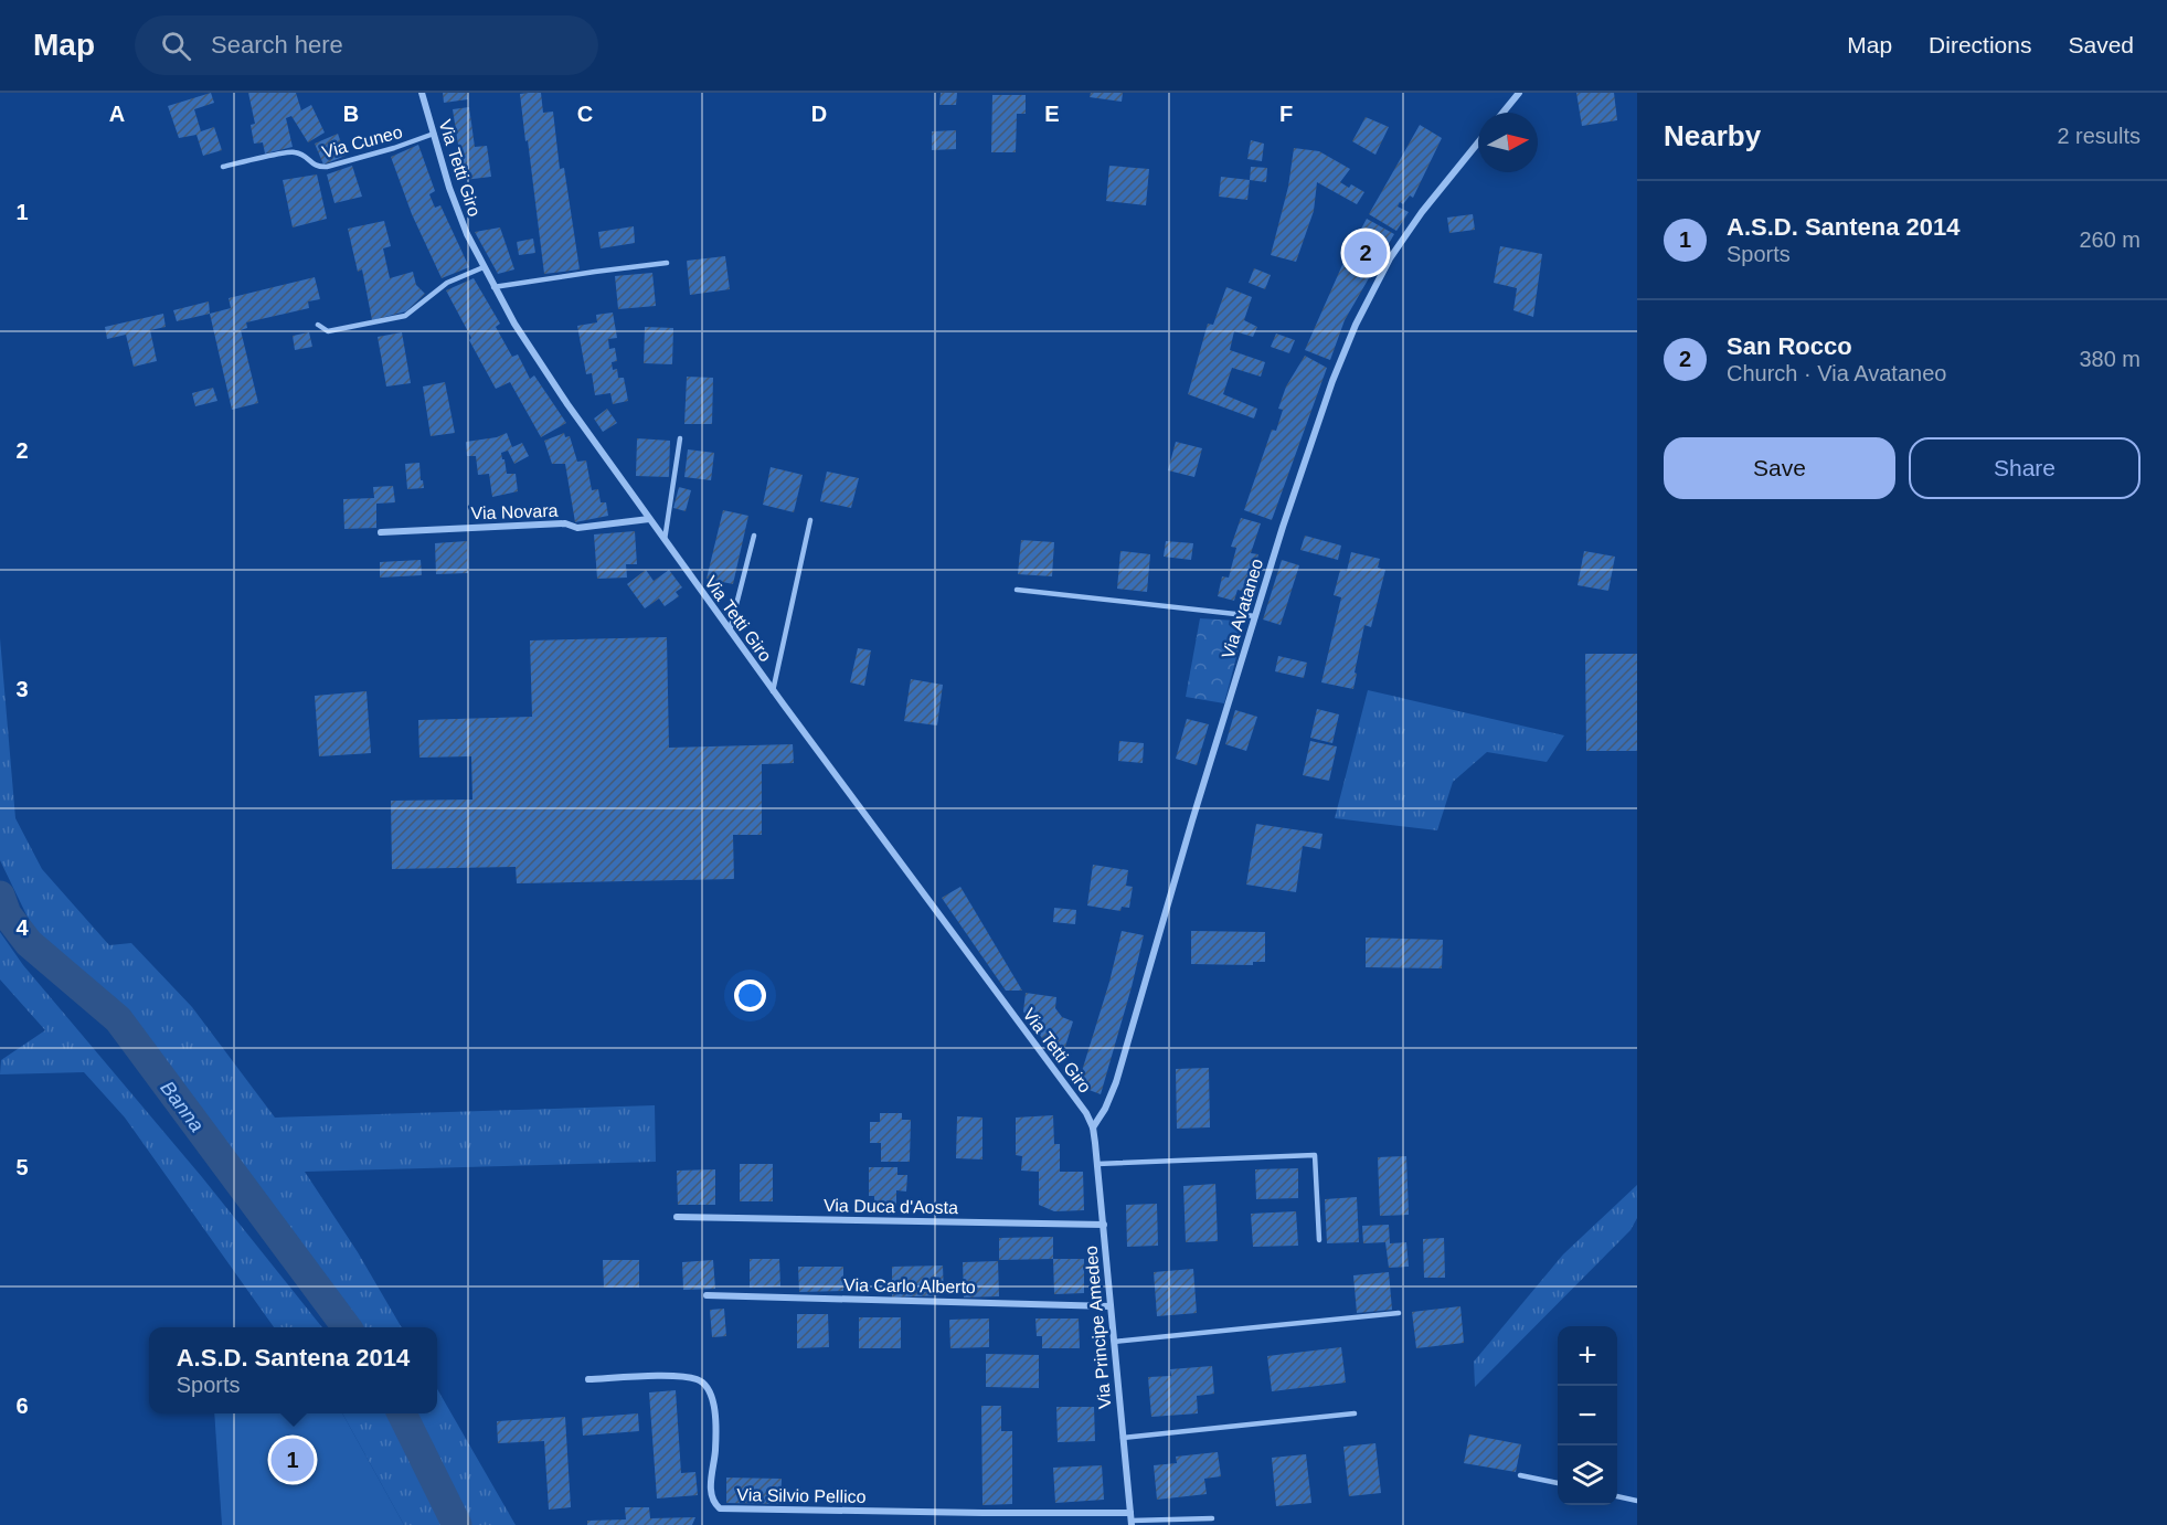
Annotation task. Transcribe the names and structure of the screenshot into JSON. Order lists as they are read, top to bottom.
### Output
{
  "streets": {
    "street": [
      "Via Tetti Giro",
      "Via Novara",
      "Via Avataneo",
      "Via Duca d'Aosta",
      "Via Carlo Alberto",
      "Via Principe Amedeo",
      "Via Silvio Pellico"
    ],
    "lane": ["Via Cuneo"]
  },
  "crossings": [
    ["Via Cuneo", "Via Tetti Giro"],
    ["Via Tetti Giro", "Via Novara"],
    ["Via Tetti Giro", "Via Avataneo"],
    ["Via Tetti Giro", "Via Principe Amedeo"],
    ["Via Avataneo", "Via Principe Amedeo"],
    ["Via Duca d'Aosta", "Via Principe Amedeo"],
    ["Via Carlo Alberto", "Via Principe Amedeo"],
    ["Via Principe Amedeo", "Via Silvio Pellico"]
  ],
  "water": ["Banna"],
  "north": "right",
  "page": {
    "header": "Map",
    "search": "Search here",
    "nav": ["Map", "Directions", "Saved"],
    "heading": ["Nearby", "2 results"],
    "list": [
      {
        "mark": "1",
        "name": "A.S.D. Santena 2014",
        "note": "Sports",
        "value": "260 m"
      },
      {
        "mark": "2",
        "name": "San Rocco",
        "note": "Church · Via Avataneo",
        "value": "380 m"
      }
    ],
    "pins": ["2", "1"],
    "buttons": ["Save", "Share"],
    "map_buttons": ["+", "−"],
    "popup": ["A.S.D. Santena 2014", "Sports"]
  },
  "grid": {
    "columns": [
      "A",
      "B",
      "C",
      "D",
      "E",
      "F"
    ],
    "rows": [
      "1",
      "2",
      "3",
      "4",
      "5",
      "6"
    ]
  }
}
